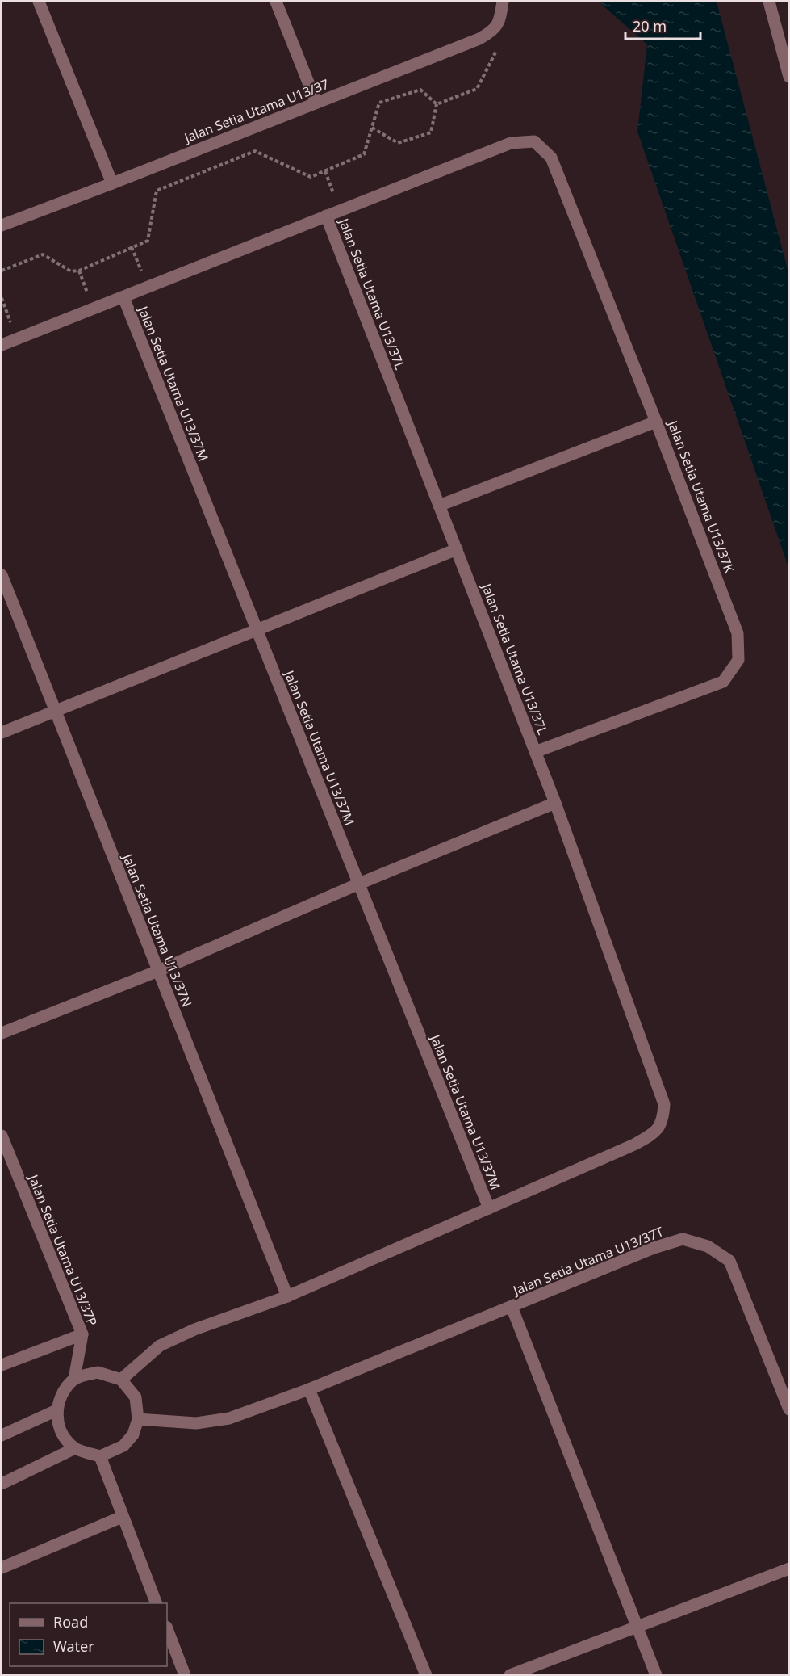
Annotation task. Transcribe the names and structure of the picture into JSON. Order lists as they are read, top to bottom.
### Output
{
  "streets": {
    "street": [
      "Jalan Setia Utama U13/37",
      "Jalan Setia Utama U13/37L",
      "Jalan Setia Utama U13/37M",
      "Jalan Setia Utama U13/37K",
      "Jalan Setia Utama U13/37N",
      "Jalan Setia Utama U13/37P",
      "Jalan Setia Utama U13/37T"
    ]
  },
  "crossings": [
    ["Jalan Setia Utama U13/37L", "Jalan Setia Utama U13/37M"],
    ["Jalan Setia Utama U13/37L", "Jalan Setia Utama U13/37K"],
    ["Jalan Setia Utama U13/37P", "Jalan Setia Utama U13/37T"]
  ],
  "legend": ["Road", "Water"],
  "scale_bar": "20 m"
}
